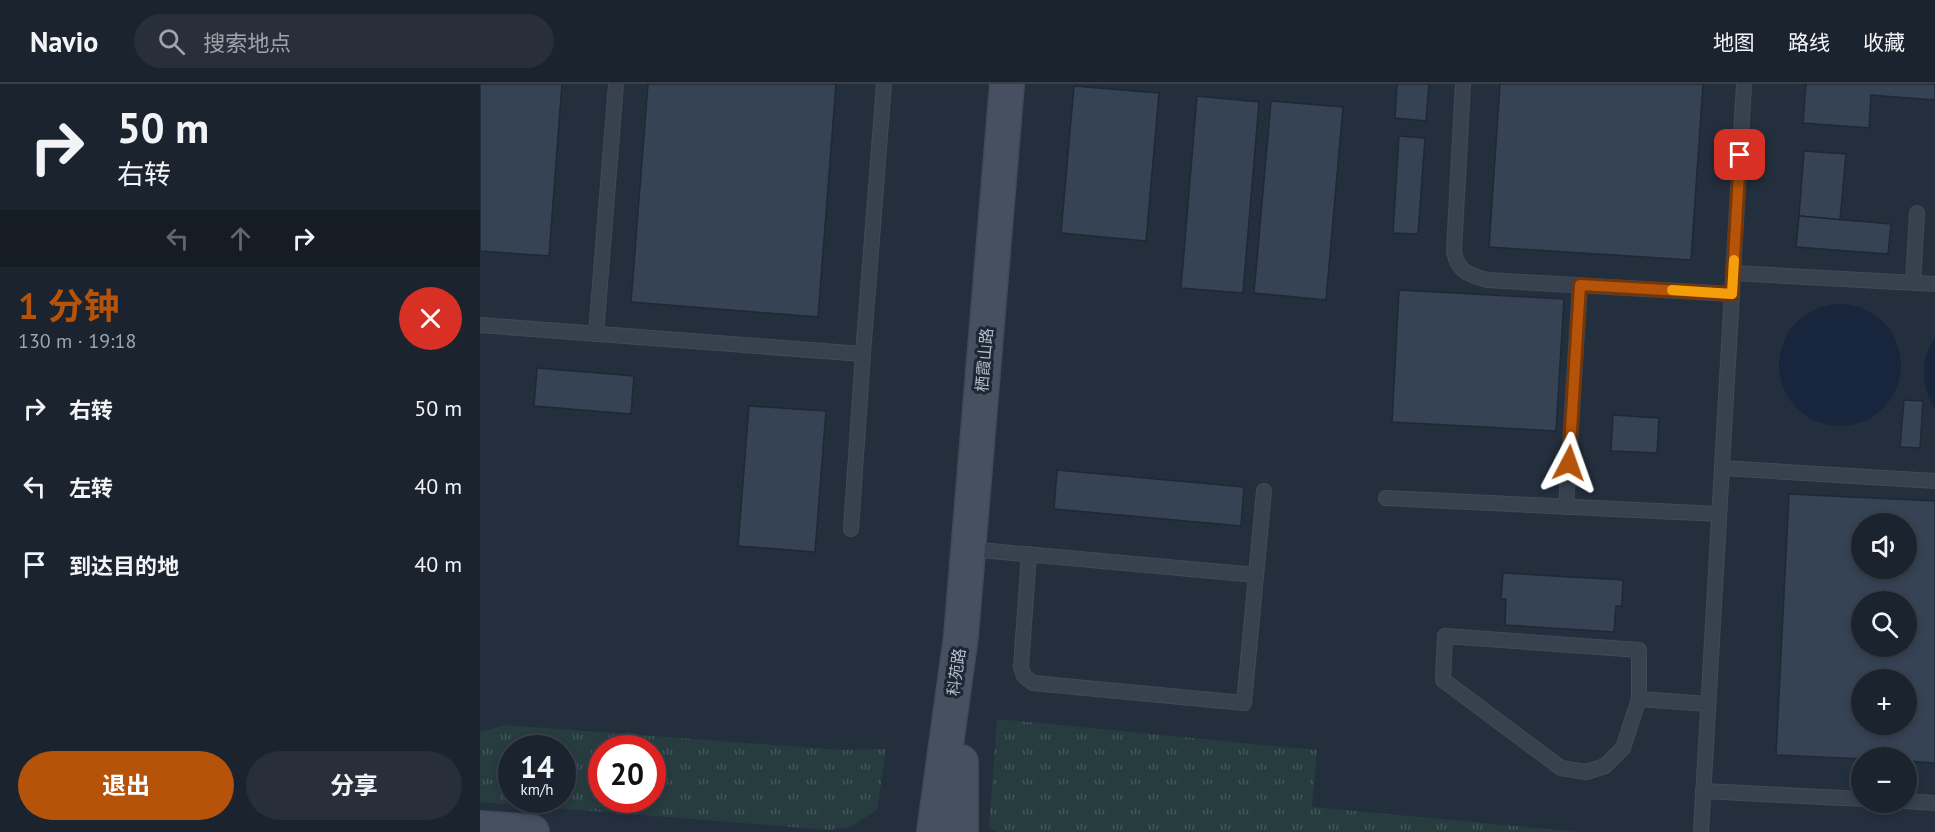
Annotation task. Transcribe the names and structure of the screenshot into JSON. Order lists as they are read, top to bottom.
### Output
{
  "streets": {
    "street": ["栖霞山路", "科苑路"]
  },
  "crossings": [
    ["栖霞山路", "科苑路"]
  ],
  "page": {
    "header": "Navio",
    "search": "搜索地点",
    "nav": ["地图", "路线", "收藏"],
    "turn": ["50 m", "右转"],
    "heading": ["1 分钟", "130 m · 19:18"],
    "list": [
      {
        "name": "右转",
        "value": "50 m"
      },
      {
        "name": "左转",
        "value": "40 m"
      },
      {
        "name": "到达目的地",
        "value": "40 m"
      }
    ],
    "map_buttons": ["+", "−"],
    "speed": "14 km/h",
    "limit": "20",
    "buttons": ["退出", "分享"]
  }
}
